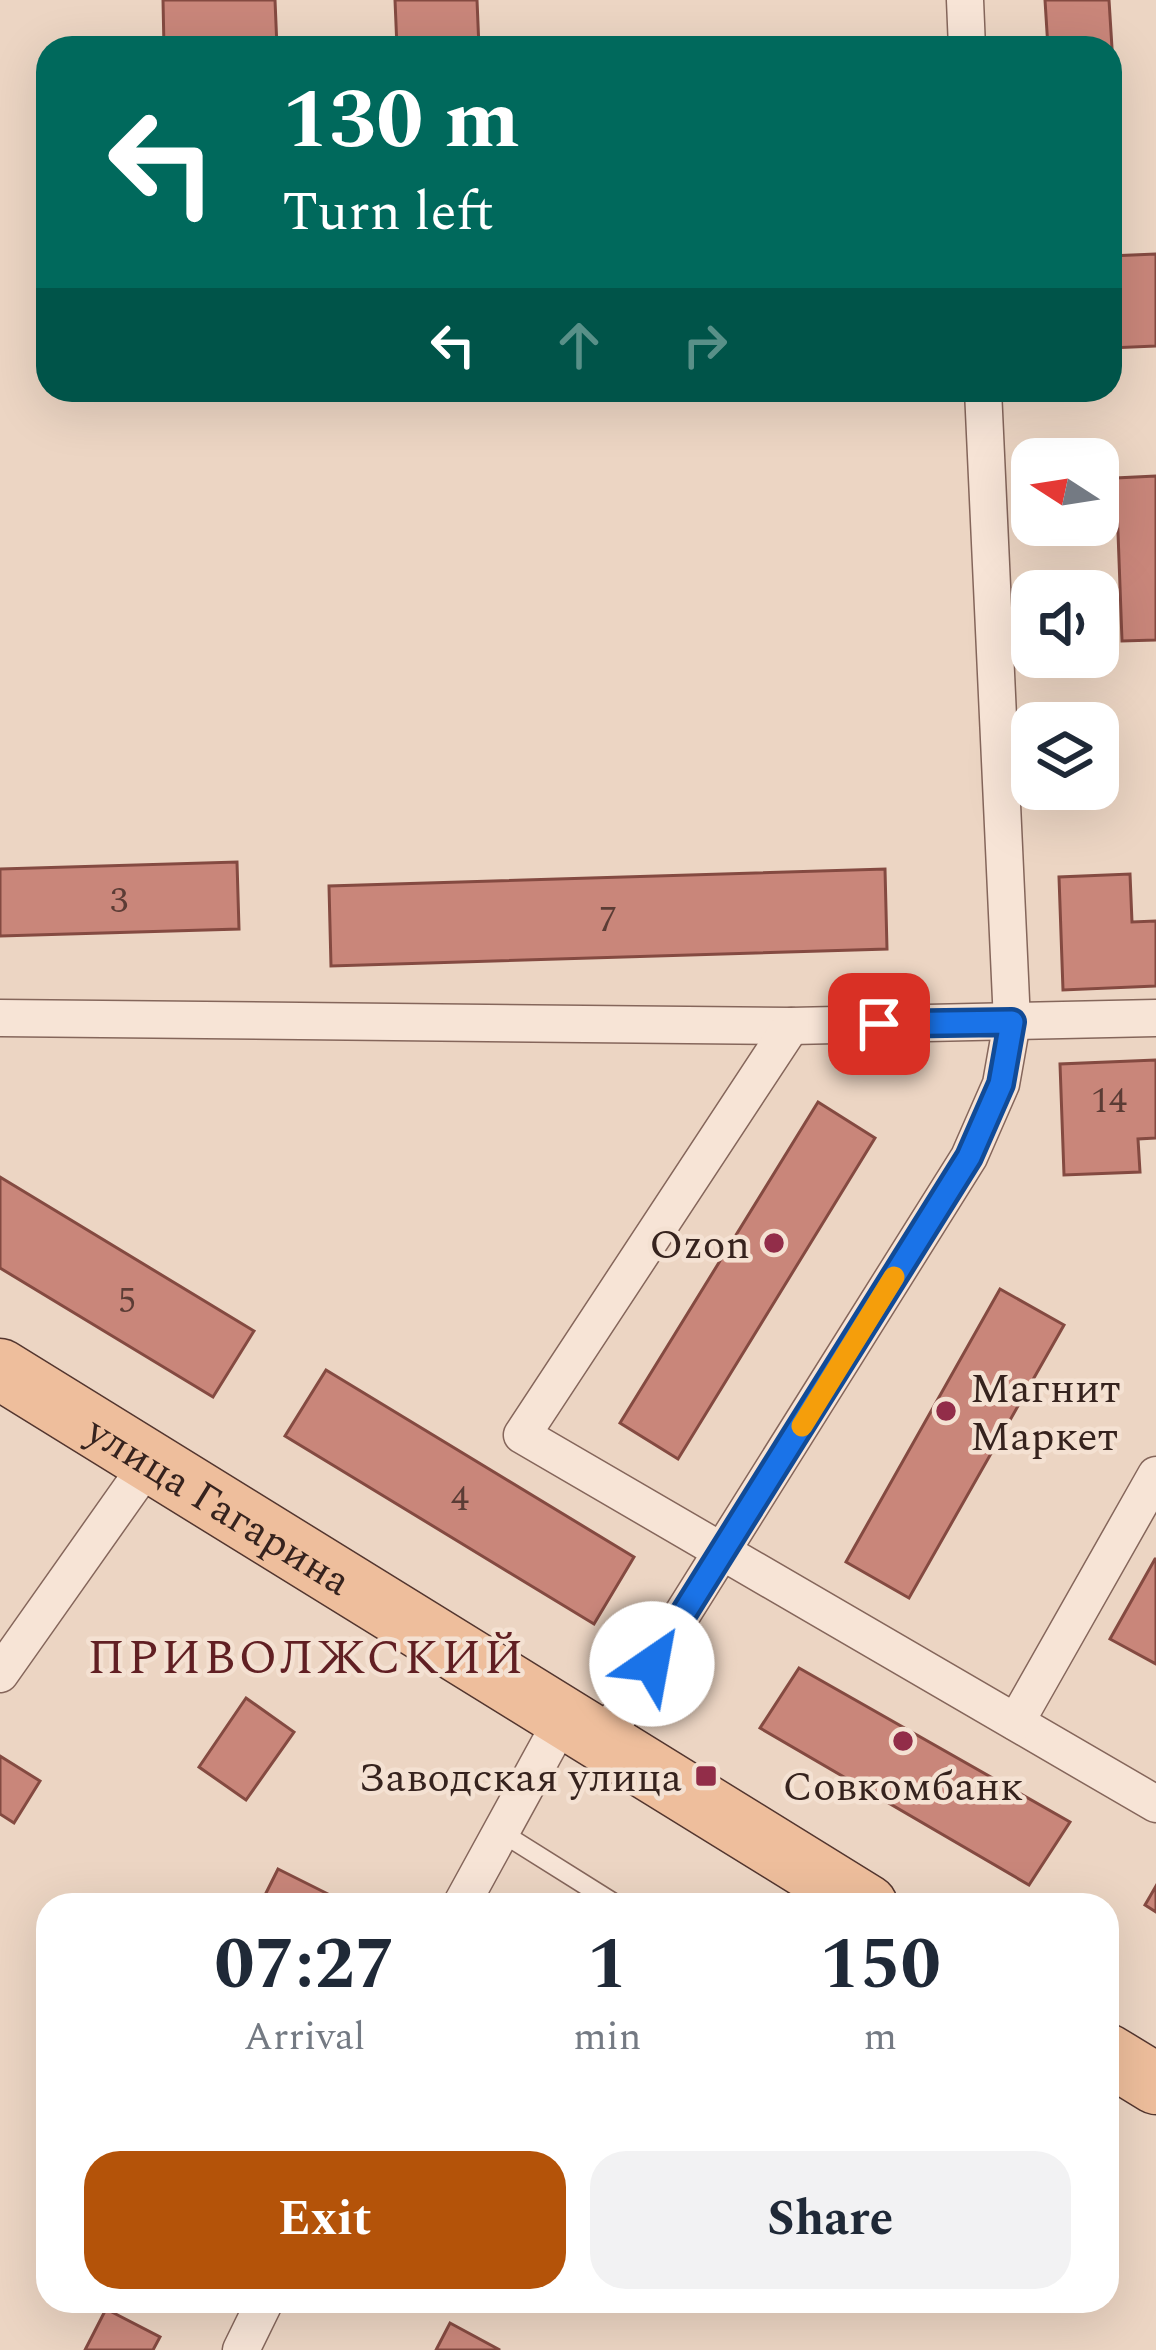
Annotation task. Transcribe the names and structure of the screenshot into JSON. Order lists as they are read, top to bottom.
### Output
{
  "streets": {
    "main road": ["улица Гагарина"]
  },
  "districts": ["ПРИВОЛЖСКИЙ"],
  "places": {
    "other": ["Ozon", "Магнит Маркет", "Совкомбанк"],
    "transit": ["Заводская улица"]
  },
  "house_numbers": [
    "3",
    "7",
    "14",
    "5",
    "4"
  ],
  "north": "left",
  "page": {
    "turn": ["130 m", "Turn left"],
    "eta": [
      "07:27",
      "Arrival",
      "1",
      "min",
      "150",
      "m"
    ],
    "buttons": ["Exit", "Share"]
  }
}
